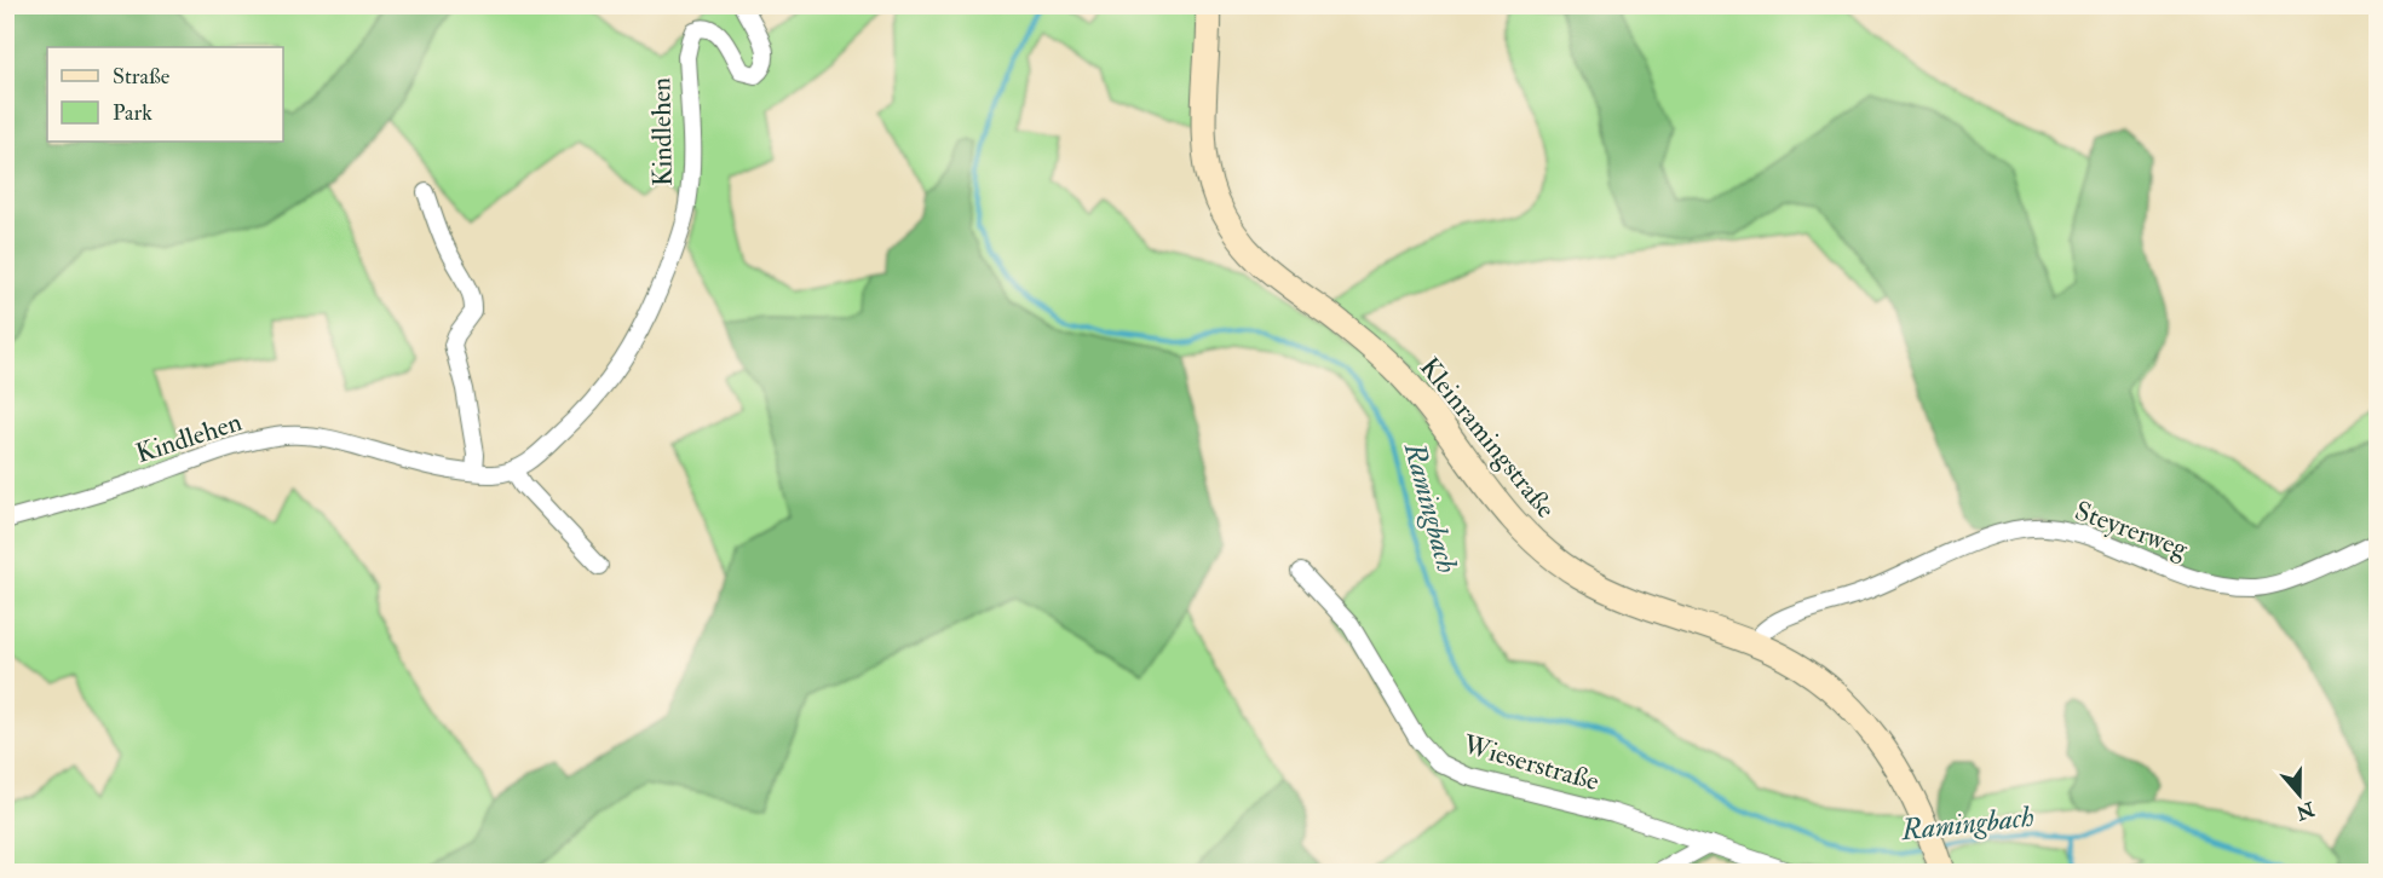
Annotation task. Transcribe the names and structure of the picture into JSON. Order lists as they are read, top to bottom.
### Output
{
  "streets": {
    "main road": ["Kleinramingstraße"],
    "street": ["Kindlehen", "Steyrerweg", "Wieserstraße"]
  },
  "crossings": [
    ["Kleinramingstraße", "Steyrerweg"]
  ],
  "water": ["Ramingbach"],
  "legend": ["Straße", "Park"],
  "north": "bottom"
}
